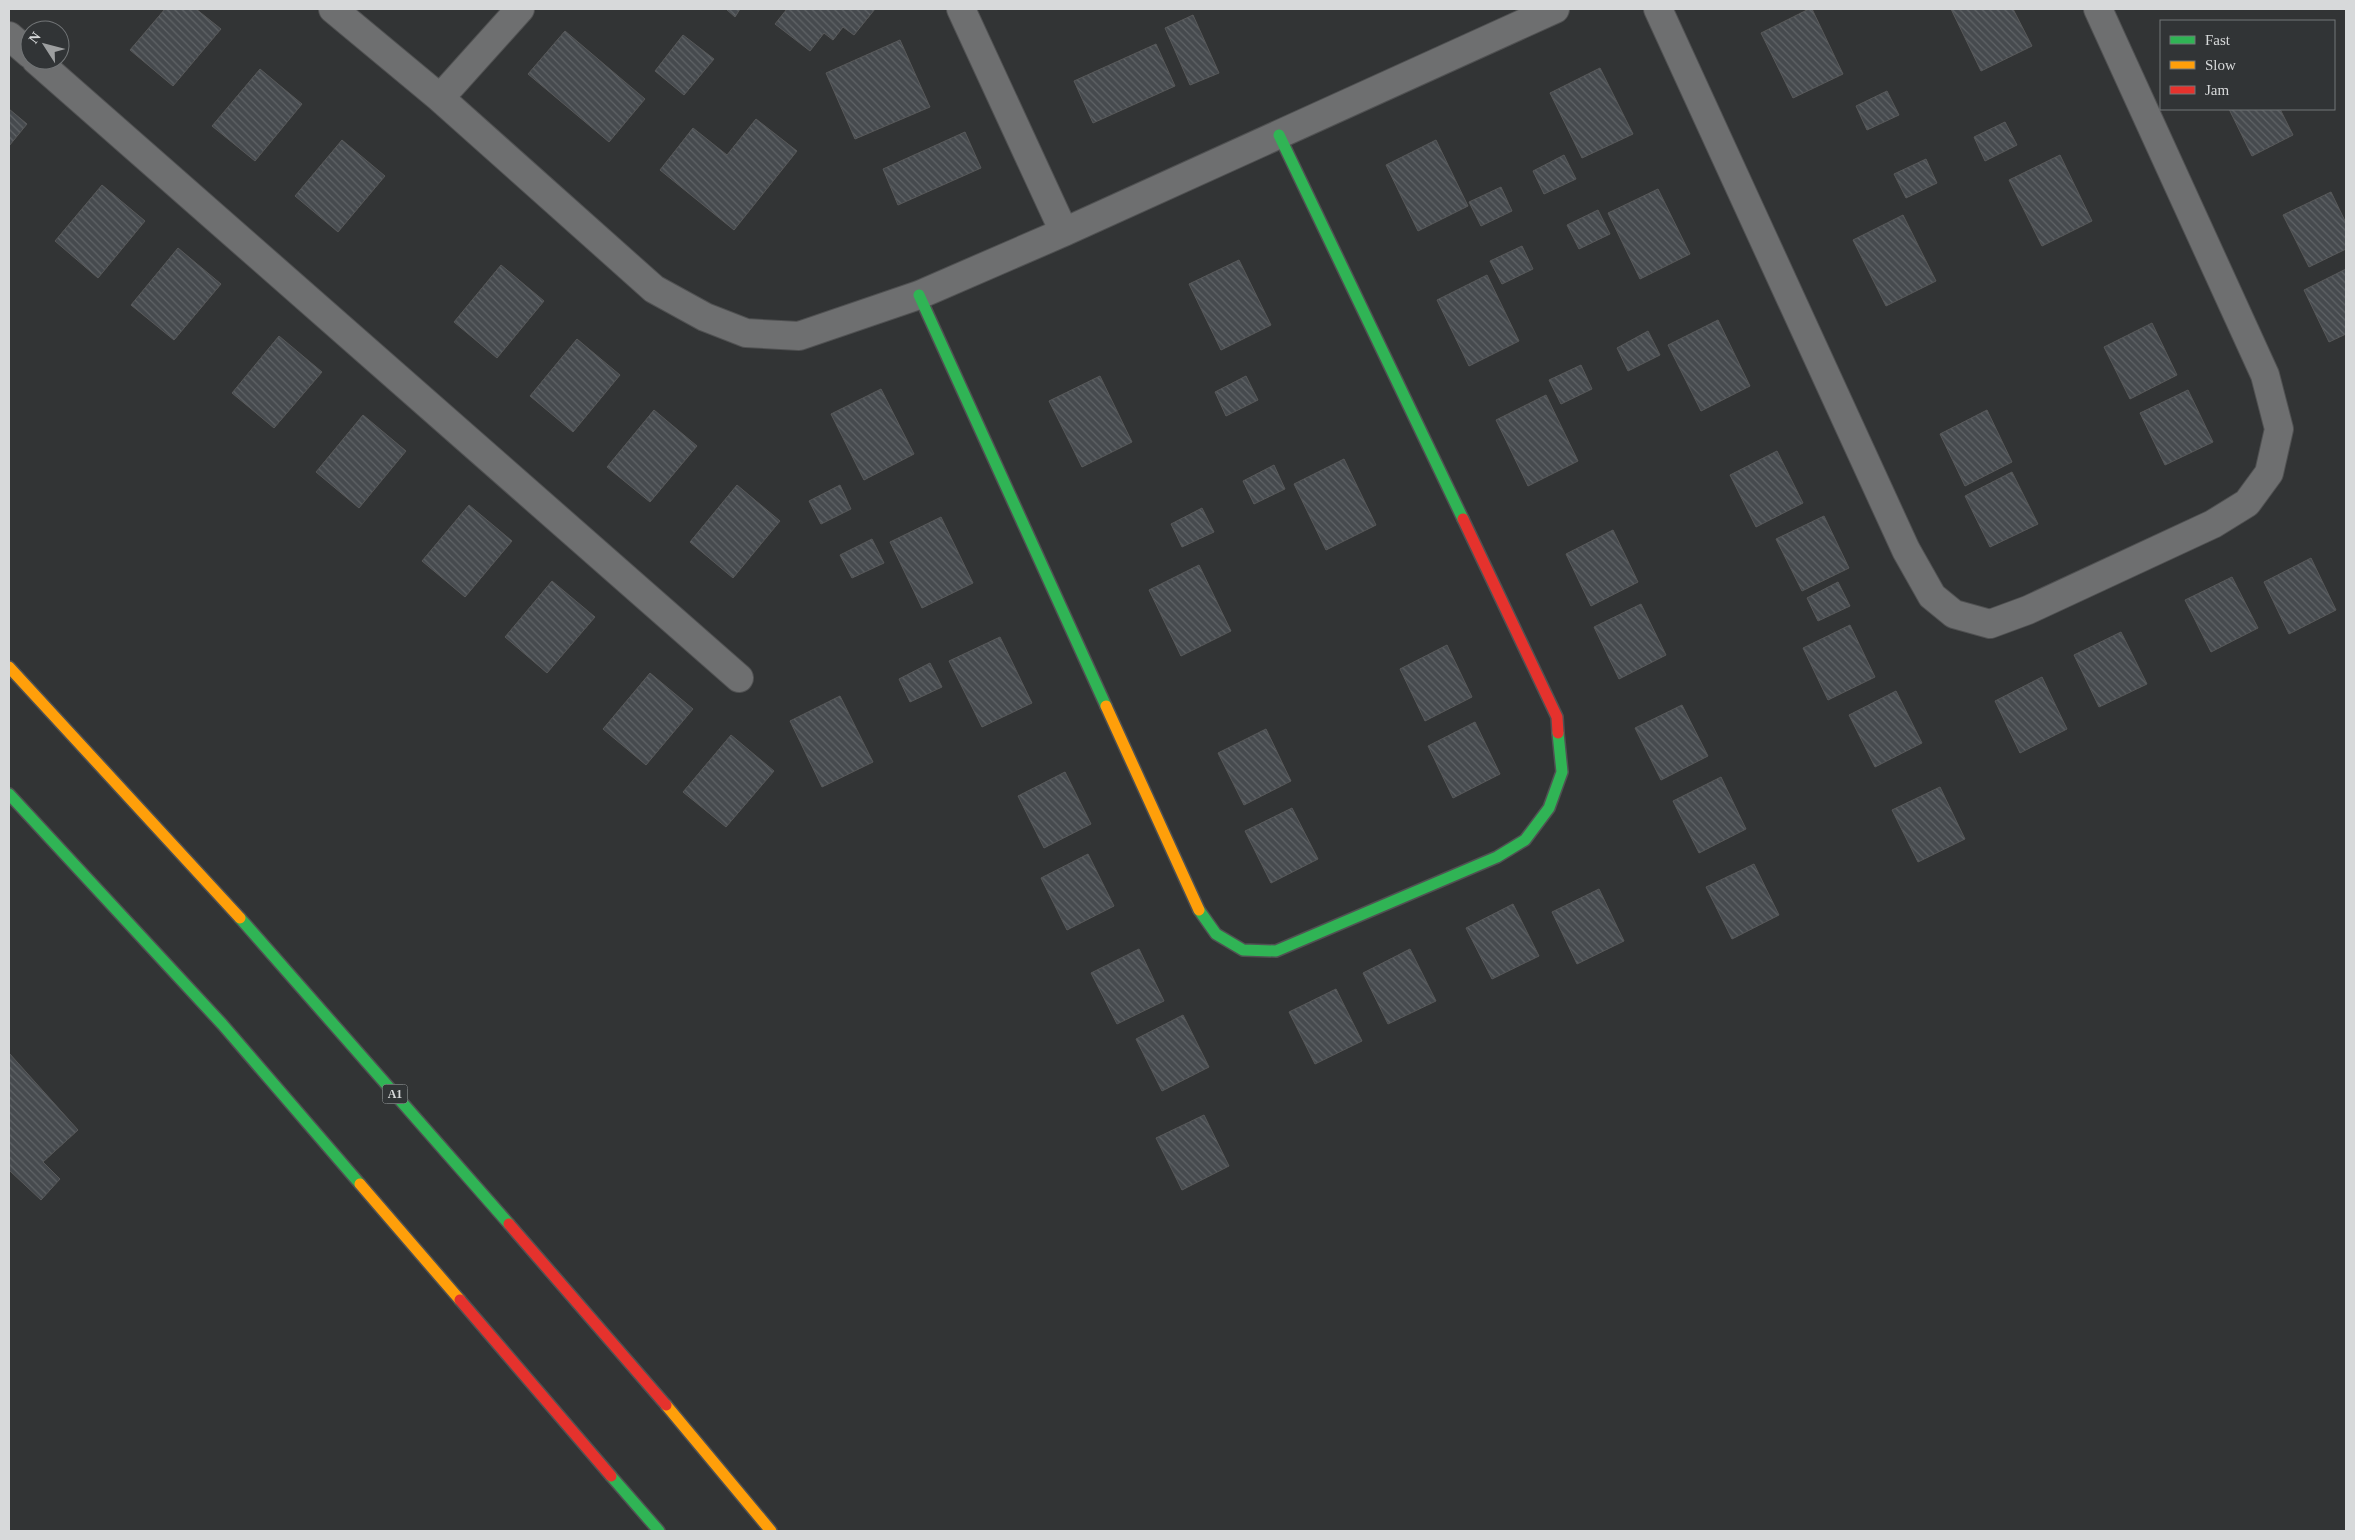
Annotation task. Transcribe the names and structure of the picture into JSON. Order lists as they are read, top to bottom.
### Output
{
  "streets": {
    "main road": ["A1"]
  },
  "legend": ["Fast", "Slow", "Jam"],
  "north": "top left"
}
